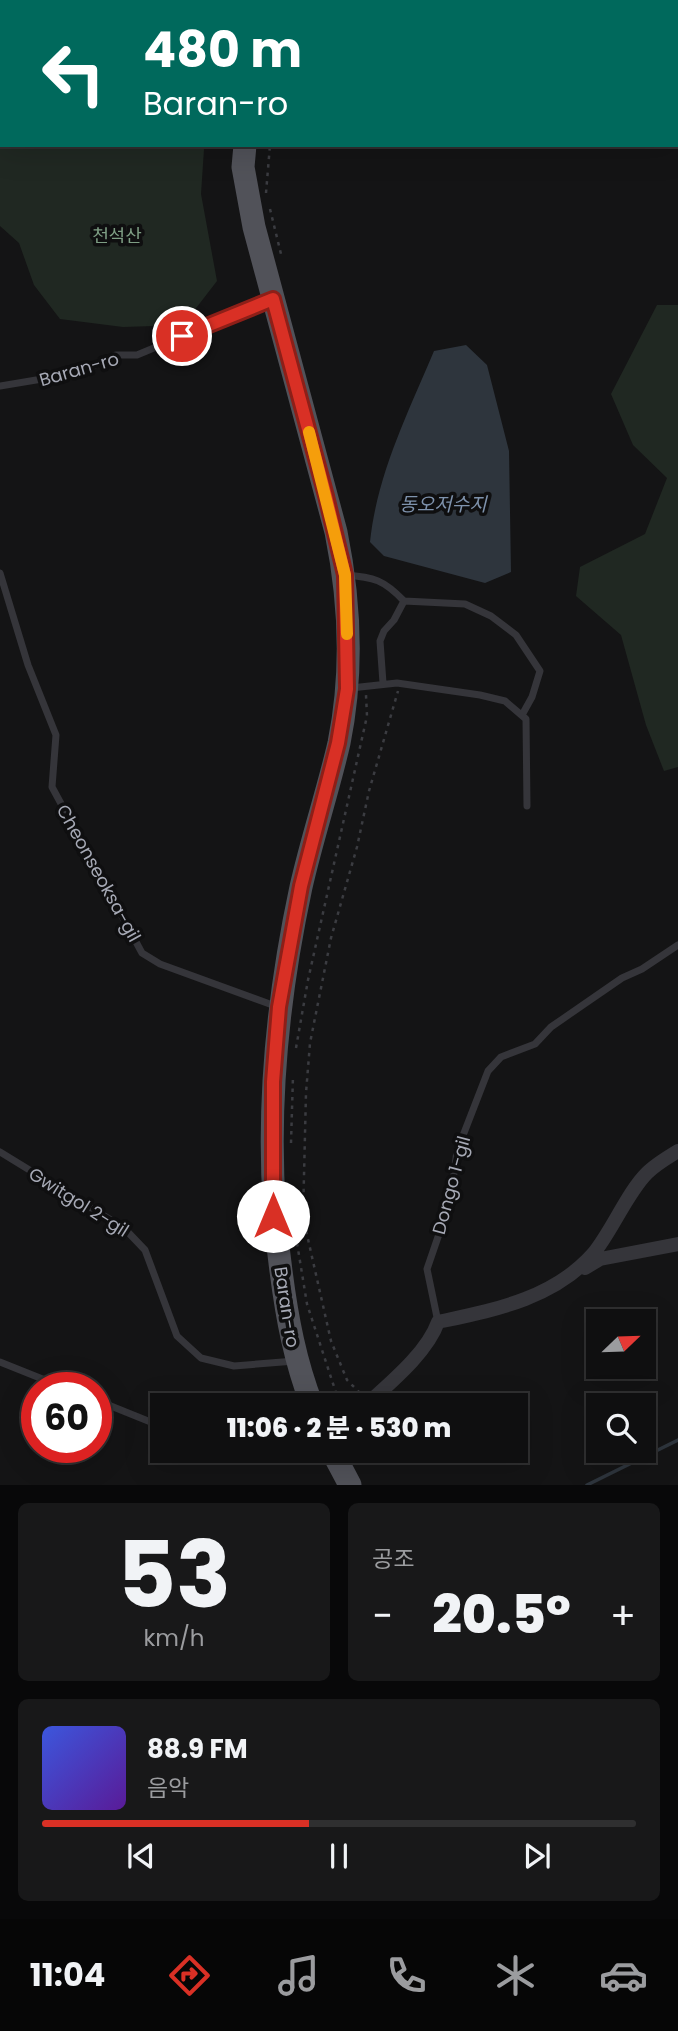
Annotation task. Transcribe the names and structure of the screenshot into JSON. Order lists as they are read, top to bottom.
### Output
{
  "streets": {
    "main road": ["Baran-ro"],
    "lane": ["Cheonseoksa-gil", "Dongo 1-gil", "Gwitgol 2-gil"]
  },
  "crossings": [
    ["Baran-ro", "Cheonseoksa-gil"],
    ["Baran-ro", "Gwitgol 2-gil"]
  ],
  "water": ["동오저수지"],
  "parks": ["천석산"],
  "north": "top right",
  "page": {
    "turn": ["480 m", "Baran-ro"],
    "limit": "60",
    "trip": "11:06 · 2 분 · 530 m",
    "tile": [
      ["53", "km/h"],
      "공조"
    ],
    "heat": ["−", "20.5°", "+"],
    "song": ["88.9 FM", "음악"],
    "tabs": "11:04"
  }
}
